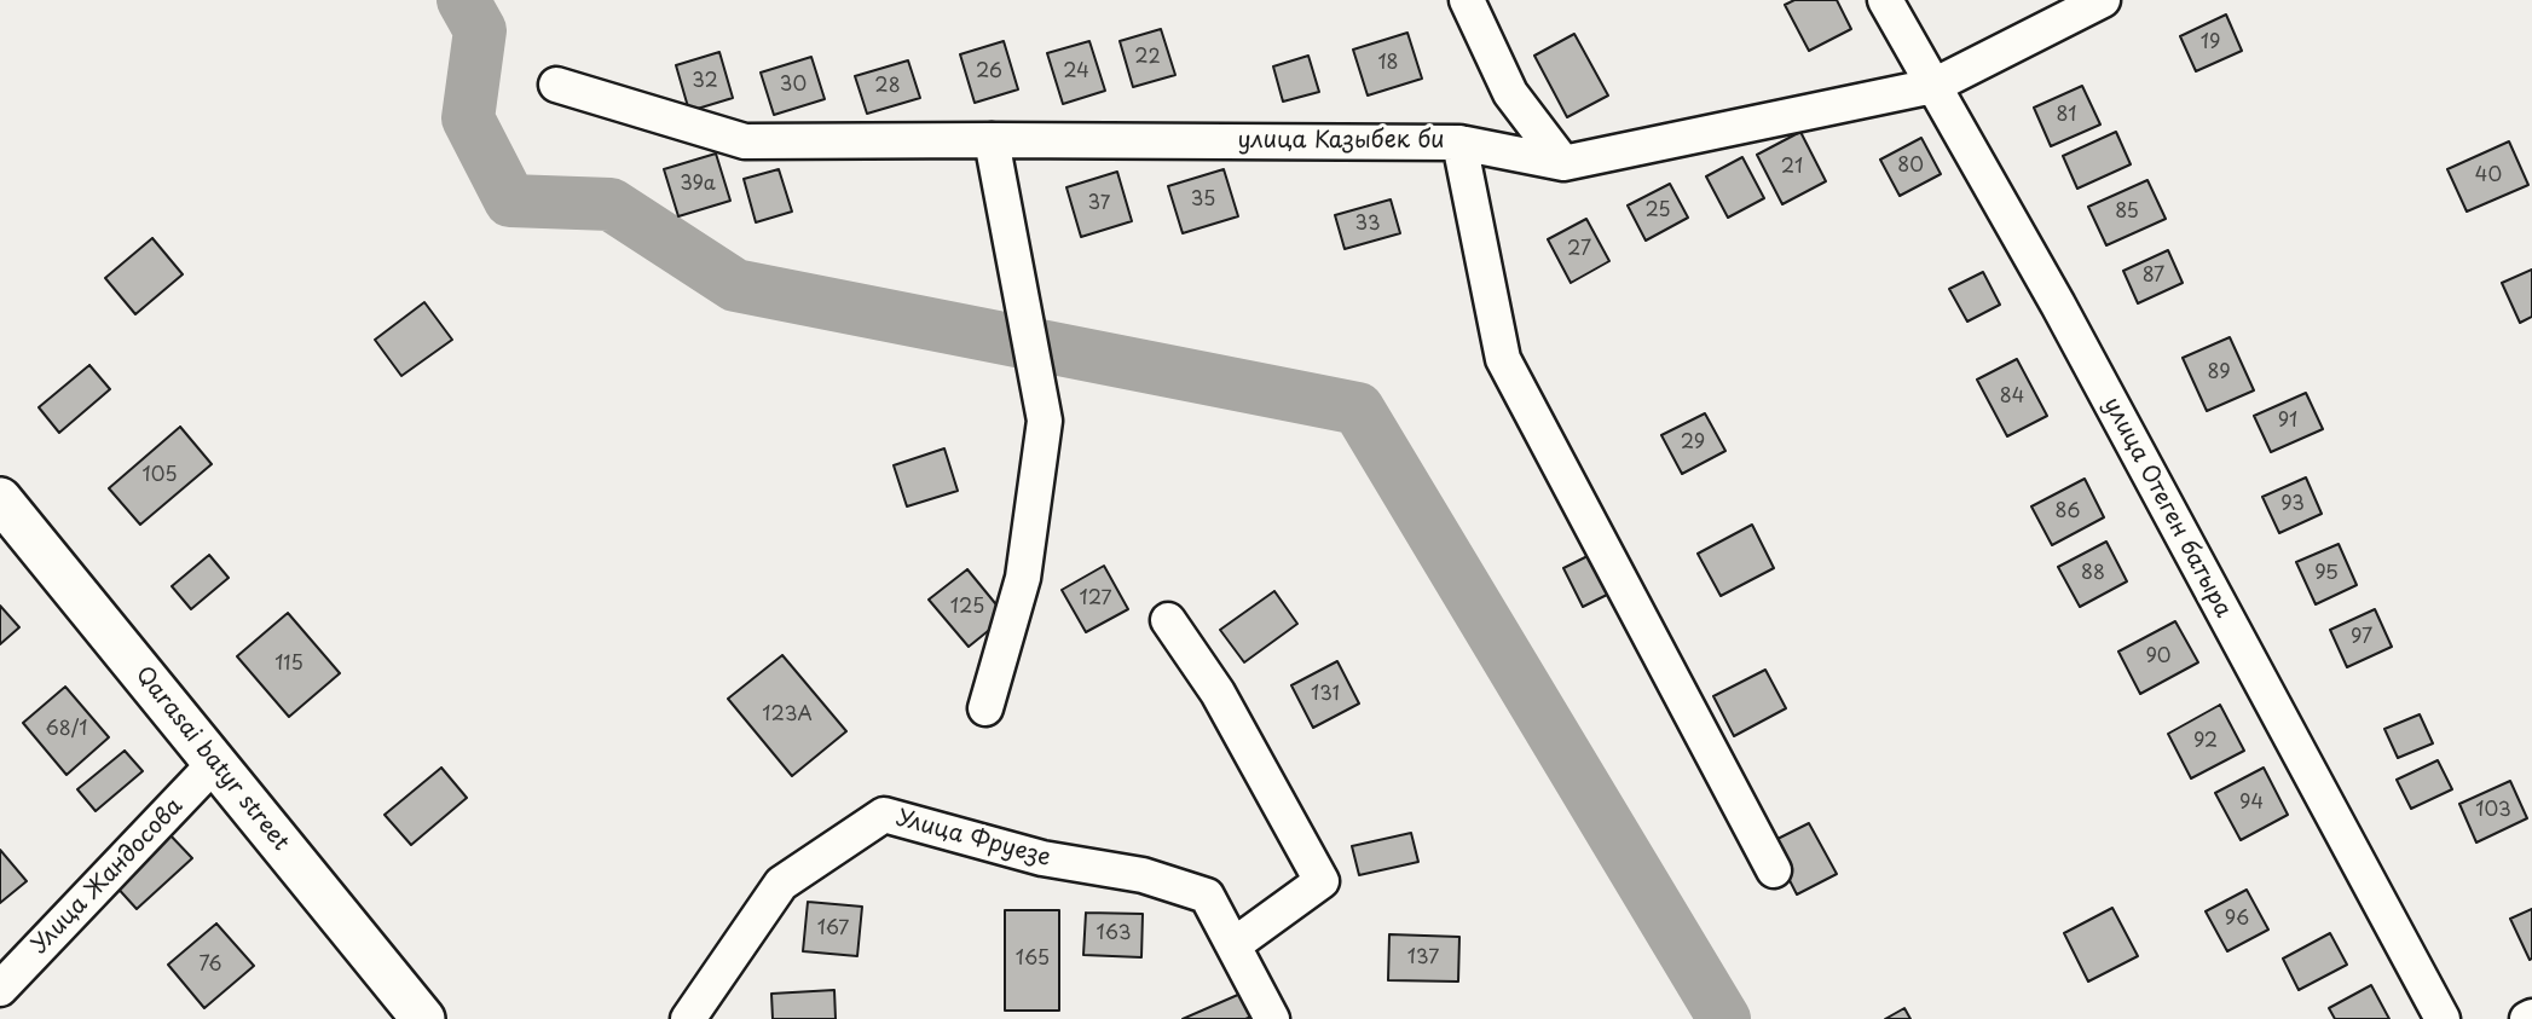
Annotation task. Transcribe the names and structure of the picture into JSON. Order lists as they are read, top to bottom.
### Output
{
  "streets": {
    "main road": ["Qarasai batyr street"],
    "street": [
      "улица Казыбек би",
      "улица Отеген батыра",
      "Улица Фруезе",
      "Улица Жандосова"
    ]
  },
  "crossings": [
    ["улица Казыбек би", "улица Отеген батыра"],
    ["Qarasai batyr street", "Улица Жандосова"]
  ],
  "house_numbers": [
    "19",
    "22",
    "18",
    "26",
    "24",
    "32",
    "30",
    "28",
    "81",
    "80",
    "21",
    "40",
    "39а",
    "35",
    "37",
    "25",
    "85",
    "33",
    "27",
    "87",
    "89",
    "84",
    "91",
    "29",
    "105",
    "93",
    "86",
    "88",
    "95",
    "127",
    "125",
    "97",
    "90",
    "115",
    "131",
    "123А",
    "68/1",
    "92",
    "94",
    "103",
    "96",
    "167",
    "163",
    "137",
    "165",
    "76"
  ]
}
